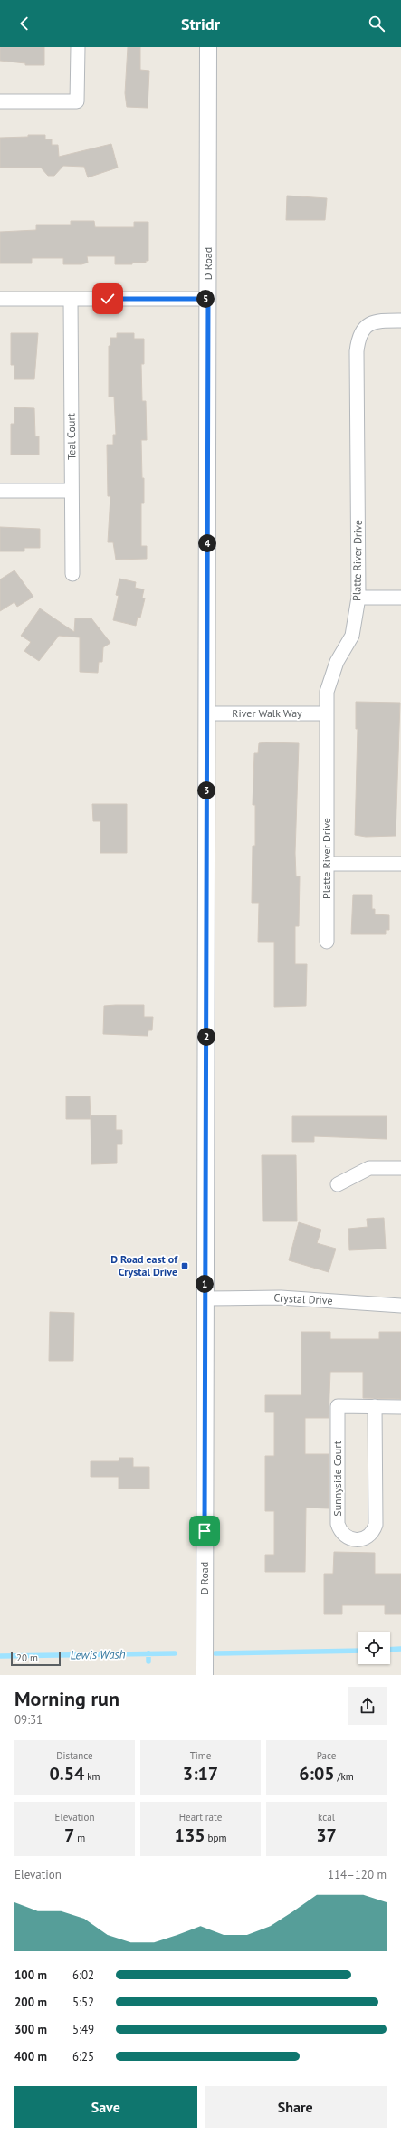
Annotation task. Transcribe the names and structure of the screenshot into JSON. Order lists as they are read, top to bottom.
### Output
{
  "streets": {
    "street": [
      "D Road",
      "Teal Court",
      "Platte River Drive",
      "River Walk Way",
      "Crystal Drive",
      "Sunnyside Court"
    ]
  },
  "crossings": [
    ["D Road", "River Walk Way"],
    ["D Road", "Crystal Drive"],
    ["Platte River Drive", "River Walk Way"]
  ],
  "water": ["Lewis Wash"],
  "places": {
    "transit": ["D Road east of Crystal Drive"]
  },
  "scale_bar": "20 m",
  "page": {
    "header": "Stridr",
    "pins": [
      "5",
      "4",
      "3",
      "2",
      "1"
    ],
    "scale": "20 m",
    "heading": ["Morning run", "09:31"],
    "stats": [
      ["Distance", "0.54 km"],
      ["Time", "3:17"],
      ["Pace", "6:05 /km"],
      ["Elevation", "7 m"],
      ["Heart rate", "135 bpm"],
      ["kcal", "37"]
    ],
    "chart": ["Elevation", "114–120 m"],
    "list": [
      {
        "name": "100 m",
        "note": "6:02"
      },
      {
        "name": "200 m",
        "note": "5:52"
      },
      {
        "name": "300 m",
        "note": "5:49"
      },
      {
        "name": "400 m",
        "note": "6:25"
      }
    ],
    "buttons": ["Save", "Share"]
  }
}
